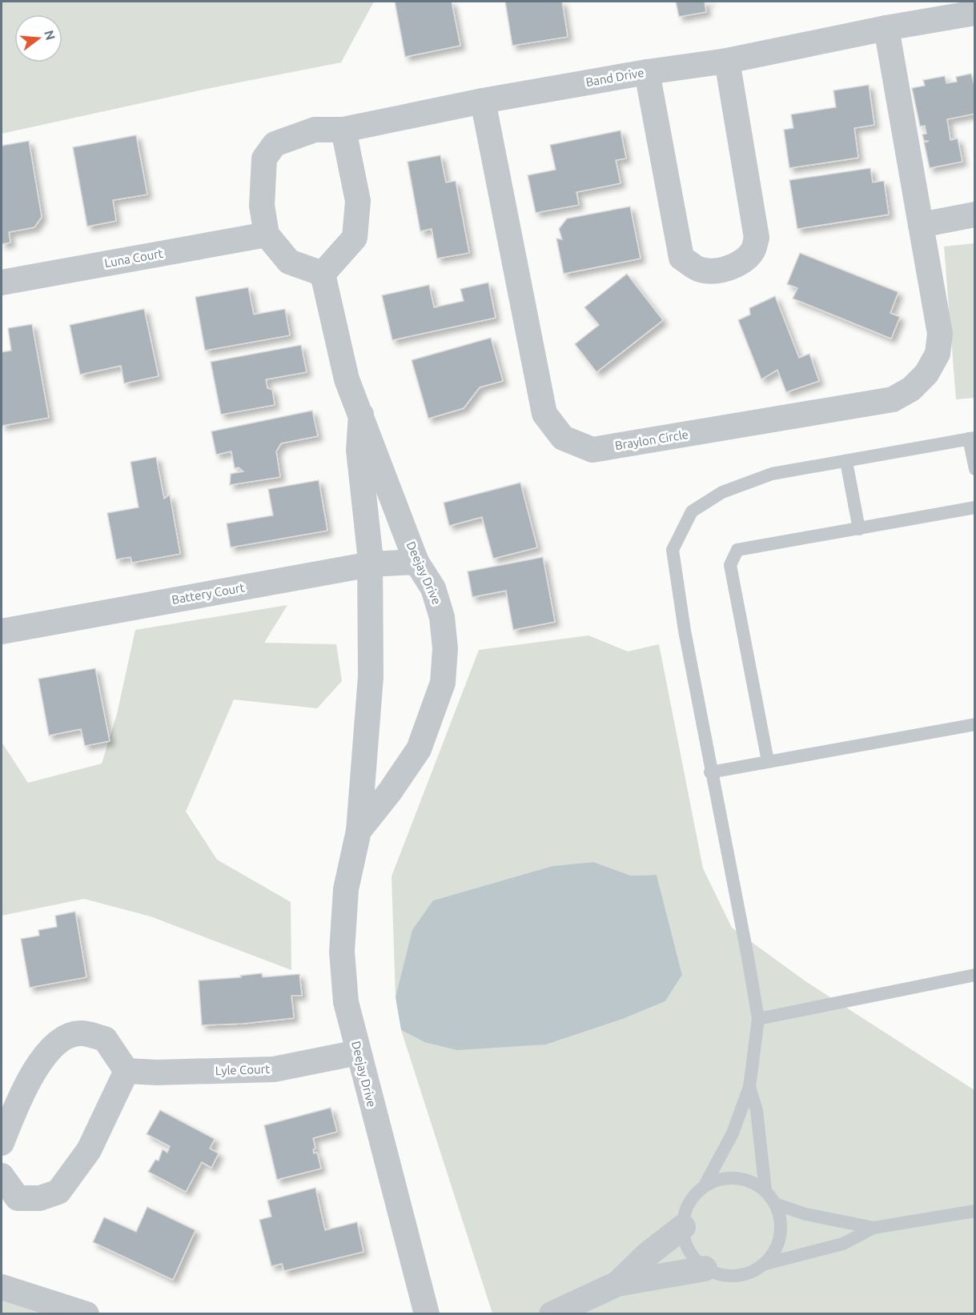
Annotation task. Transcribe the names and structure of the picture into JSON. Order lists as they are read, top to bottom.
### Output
{
  "streets": {
    "street": [
      "Band Drive",
      "Luna Court",
      "Braylon Circle",
      "Deejay Drive",
      "Battery Court",
      "Lyle Court"
    ]
  },
  "crossings": [
    ["Band Drive", "Luna Court"],
    ["Band Drive", "Braylon Circle"],
    ["Band Drive", "Deejay Drive"],
    ["Luna Court", "Deejay Drive"],
    ["Deejay Drive", "Battery Court"],
    ["Deejay Drive", "Lyle Court"]
  ],
  "north": "right"
}
